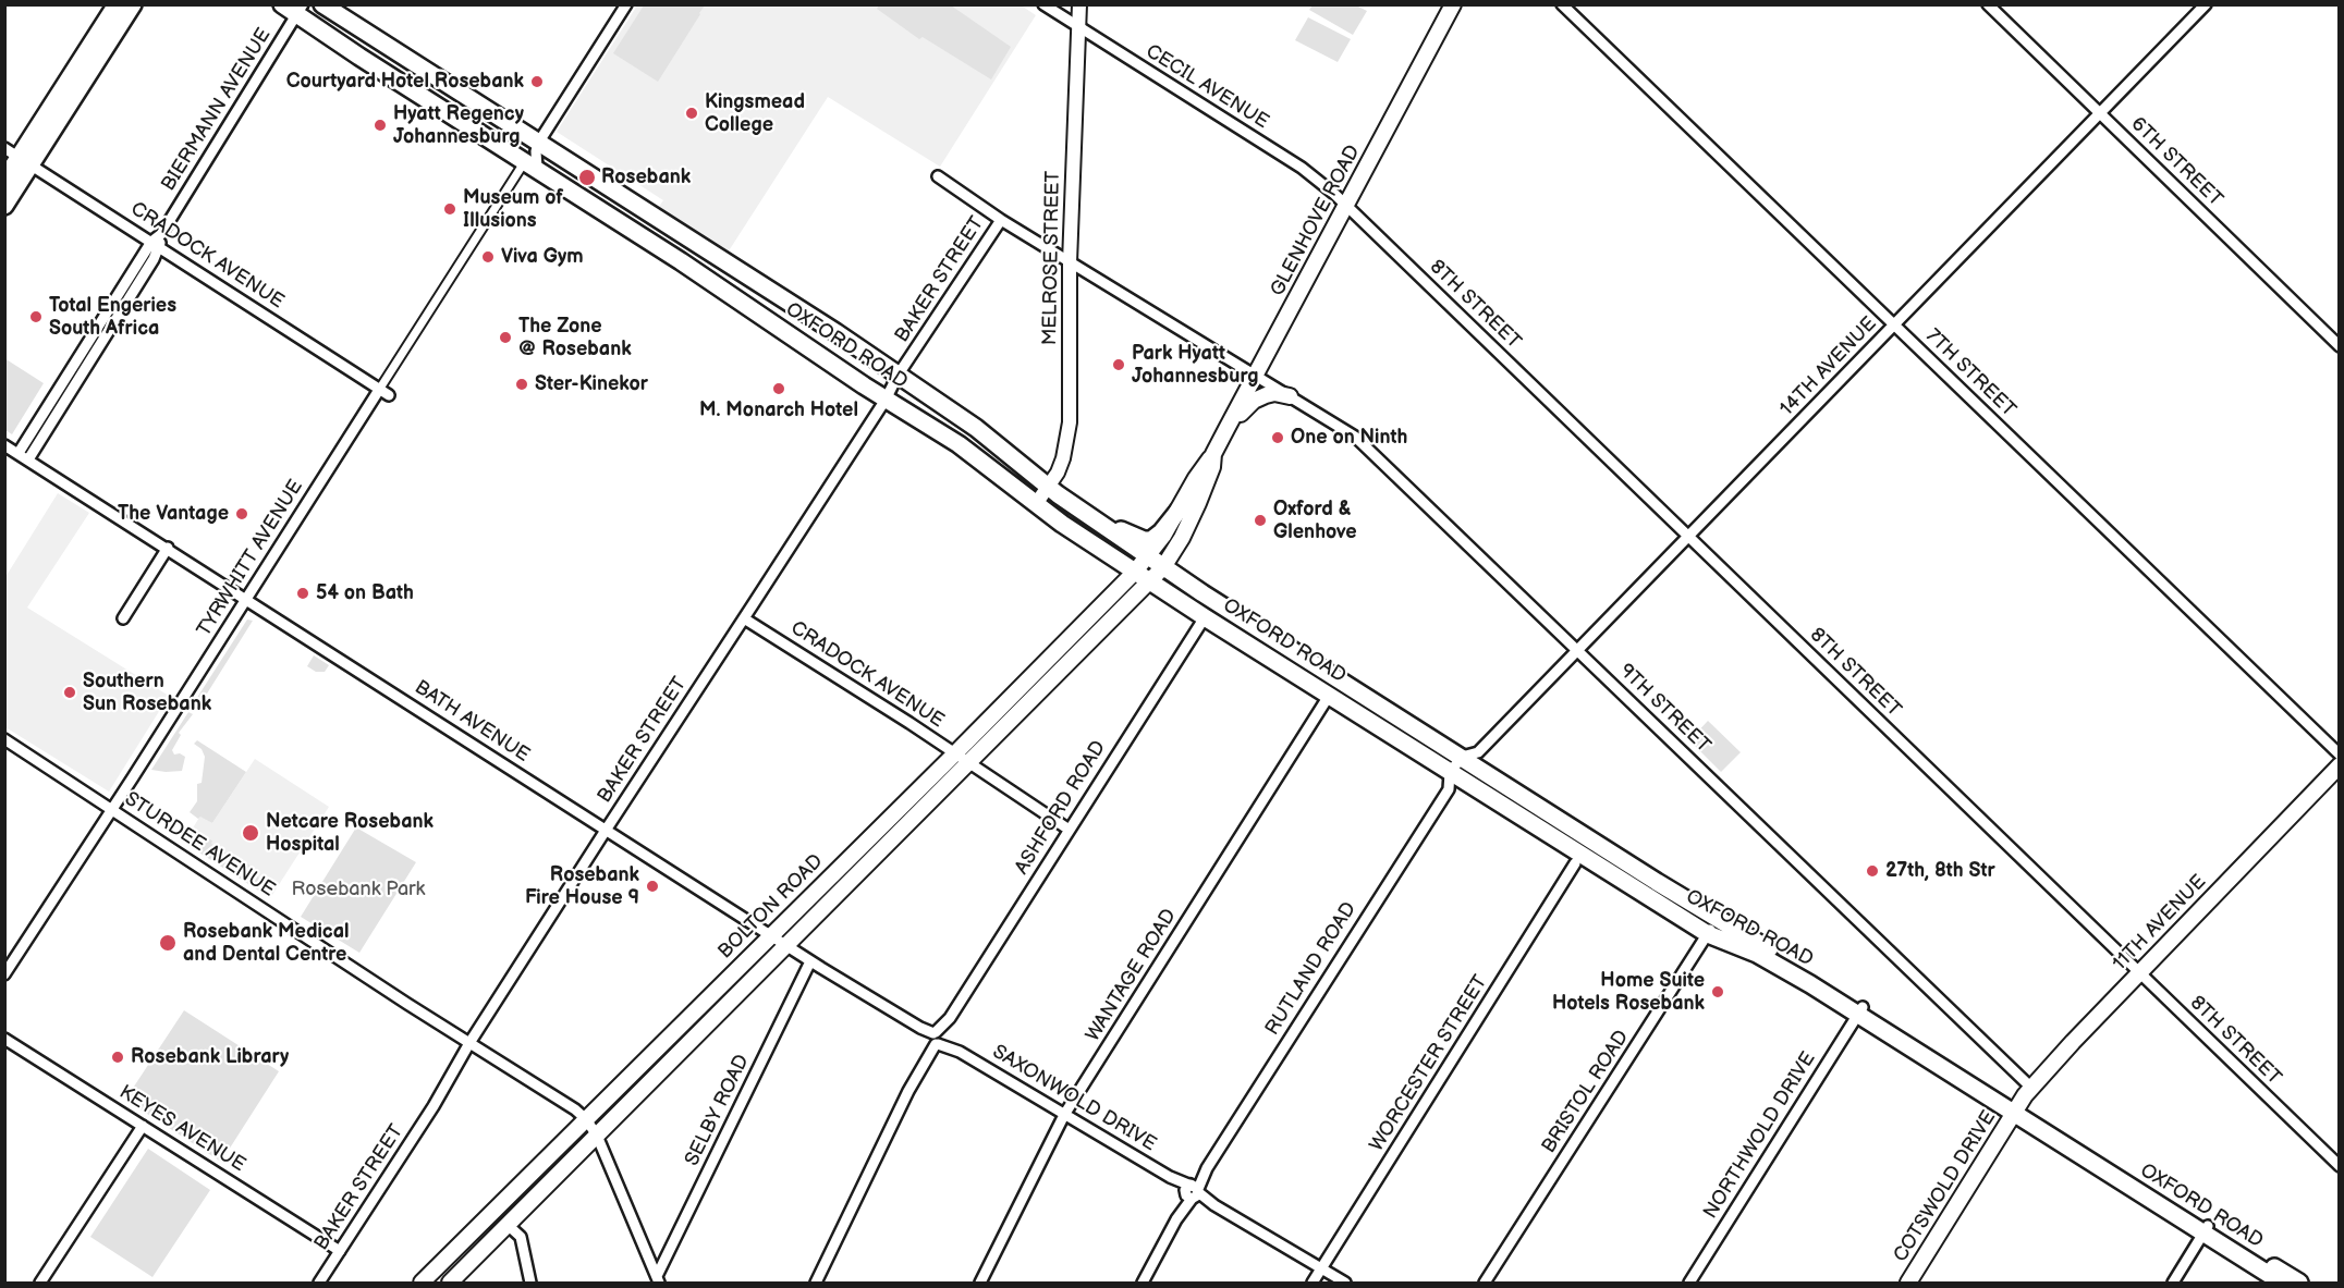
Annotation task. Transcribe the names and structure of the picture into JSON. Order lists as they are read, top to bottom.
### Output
{
  "streets": {
    "main road": [
      "GLENHOVE ROAD",
      "OXFORD ROAD",
      "BOLTON ROAD",
      "11TH AVENUE",
      "COTSWOLD DRIVE"
    ],
    "street": [
      "CECIL AVENUE",
      "BIERMANN AVENUE",
      "6TH STREET",
      "CRADOCK AVENUE",
      "MELROSE STREET",
      "BAKER STREET",
      "8TH STREET",
      "14TH AVENUE",
      "7TH STREET",
      "TYRWHITT AVENUE",
      "9TH STREET",
      "BATH AVENUE",
      "ASHFORD ROAD",
      "STURDEE AVENUE",
      "RUTLAND ROAD",
      "WANTAGE ROAD",
      "WORCESTER STREET",
      "BRISTOL ROAD",
      "SAXONWOLD DRIVE",
      "SELBY ROAD",
      "KEYES AVENUE",
      "NORTHWOLD DRIVE"
    ]
  },
  "crossings": [
    ["CECIL AVENUE", "GLENHOVE ROAD"],
    ["CECIL AVENUE", "MELROSE STREET"],
    ["CECIL AVENUE", "8TH STREET"],
    ["BIERMANN AVENUE", "CRADOCK AVENUE"],
    ["BIERMANN AVENUE", "OXFORD ROAD"],
    ["BIERMANN AVENUE", "BATH AVENUE"],
    ["6TH STREET", "14TH AVENUE"],
    ["GLENHOVE ROAD", "8TH STREET"],
    ["GLENHOVE ROAD", "OXFORD ROAD"],
    ["GLENHOVE ROAD", "9TH STREET"],
    ["GLENHOVE ROAD", "BOLTON ROAD"],
    ["CRADOCK AVENUE", "BAKER STREET"],
    ["CRADOCK AVENUE", "TYRWHITT AVENUE"],
    ["CRADOCK AVENUE", "ASHFORD ROAD"],
    ["CRADOCK AVENUE", "BOLTON ROAD"],
    ["MELROSE STREET", "OXFORD ROAD"],
    ["MELROSE STREET", "9TH STREET"],
    ["BAKER STREET", "OXFORD ROAD"],
    ["BAKER STREET", "9TH STREET"],
    ["BAKER STREET", "BATH AVENUE"],
    ["BAKER STREET", "STURDEE AVENUE"],
    ["BAKER STREET", "KEYES AVENUE"],
    ["8TH STREET", "14TH AVENUE"],
    ["8TH STREET", "11TH AVENUE"],
    ["OXFORD ROAD", "14TH AVENUE"],
    ["OXFORD ROAD", "TYRWHITT AVENUE"],
    ["OXFORD ROAD", "ASHFORD ROAD"],
    ["OXFORD ROAD", "BOLTON ROAD"],
    ["OXFORD ROAD", "11TH AVENUE"],
    ["OXFORD ROAD", "RUTLAND ROAD"],
    ["OXFORD ROAD", "WANTAGE ROAD"],
    ["OXFORD ROAD", "WORCESTER STREET"],
    ["OXFORD ROAD", "BRISTOL ROAD"],
    ["OXFORD ROAD", "NORTHWOLD DRIVE"],
    ["OXFORD ROAD", "COTSWOLD DRIVE"],
    ["14TH AVENUE", "7TH STREET"],
    ["14TH AVENUE", "9TH STREET"],
    ["14TH AVENUE", "RUTLAND ROAD"],
    ["TYRWHITT AVENUE", "BATH AVENUE"],
    ["TYRWHITT AVENUE", "STURDEE AVENUE"],
    ["9TH STREET", "11TH AVENUE"],
    ["BATH AVENUE", "ASHFORD ROAD"],
    ["BATH AVENUE", "BOLTON ROAD"],
    ["BATH AVENUE", "SAXONWOLD DRIVE"],
    ["BATH AVENUE", "SELBY ROAD"],
    ["ASHFORD ROAD", "SAXONWOLD DRIVE"],
    ["STURDEE AVENUE", "BOLTON ROAD"],
    ["STURDEE AVENUE", "SELBY ROAD"],
    ["11TH AVENUE", "COTSWOLD DRIVE"],
    ["RUTLAND ROAD", "SAXONWOLD DRIVE"],
    ["WANTAGE ROAD", "SAXONWOLD DRIVE"],
    ["WORCESTER STREET", "SAXONWOLD DRIVE"]
  ],
  "parks": ["Rosebank Park"],
  "places": [
    "Courtyard Hotel Rosebank",
    "Kingsmead College",
    "Hyatt Regency Johannesburg",
    "Rosebank",
    "Museum of Illusions",
    "Viva Gym",
    "Total Engeries South Africa",
    "The Zone @ Rosebank",
    "Park Hyatt Johannesburg",
    "Ster-Kinekor",
    "M. Monarch Hotel",
    "One on Ninth",
    "The Vantage",
    "Oxford & Glenhove",
    "54 on Bath",
    "Southern Sun Rosebank",
    "Netcare Rosebank Hospital",
    "27th, 8th Str",
    "Rosebank Fire House 9",
    "Rosebank Medical and Dental Centre",
    "Home Suite Hotels Rosebank",
    "Rosebank Library"
  ]
}
